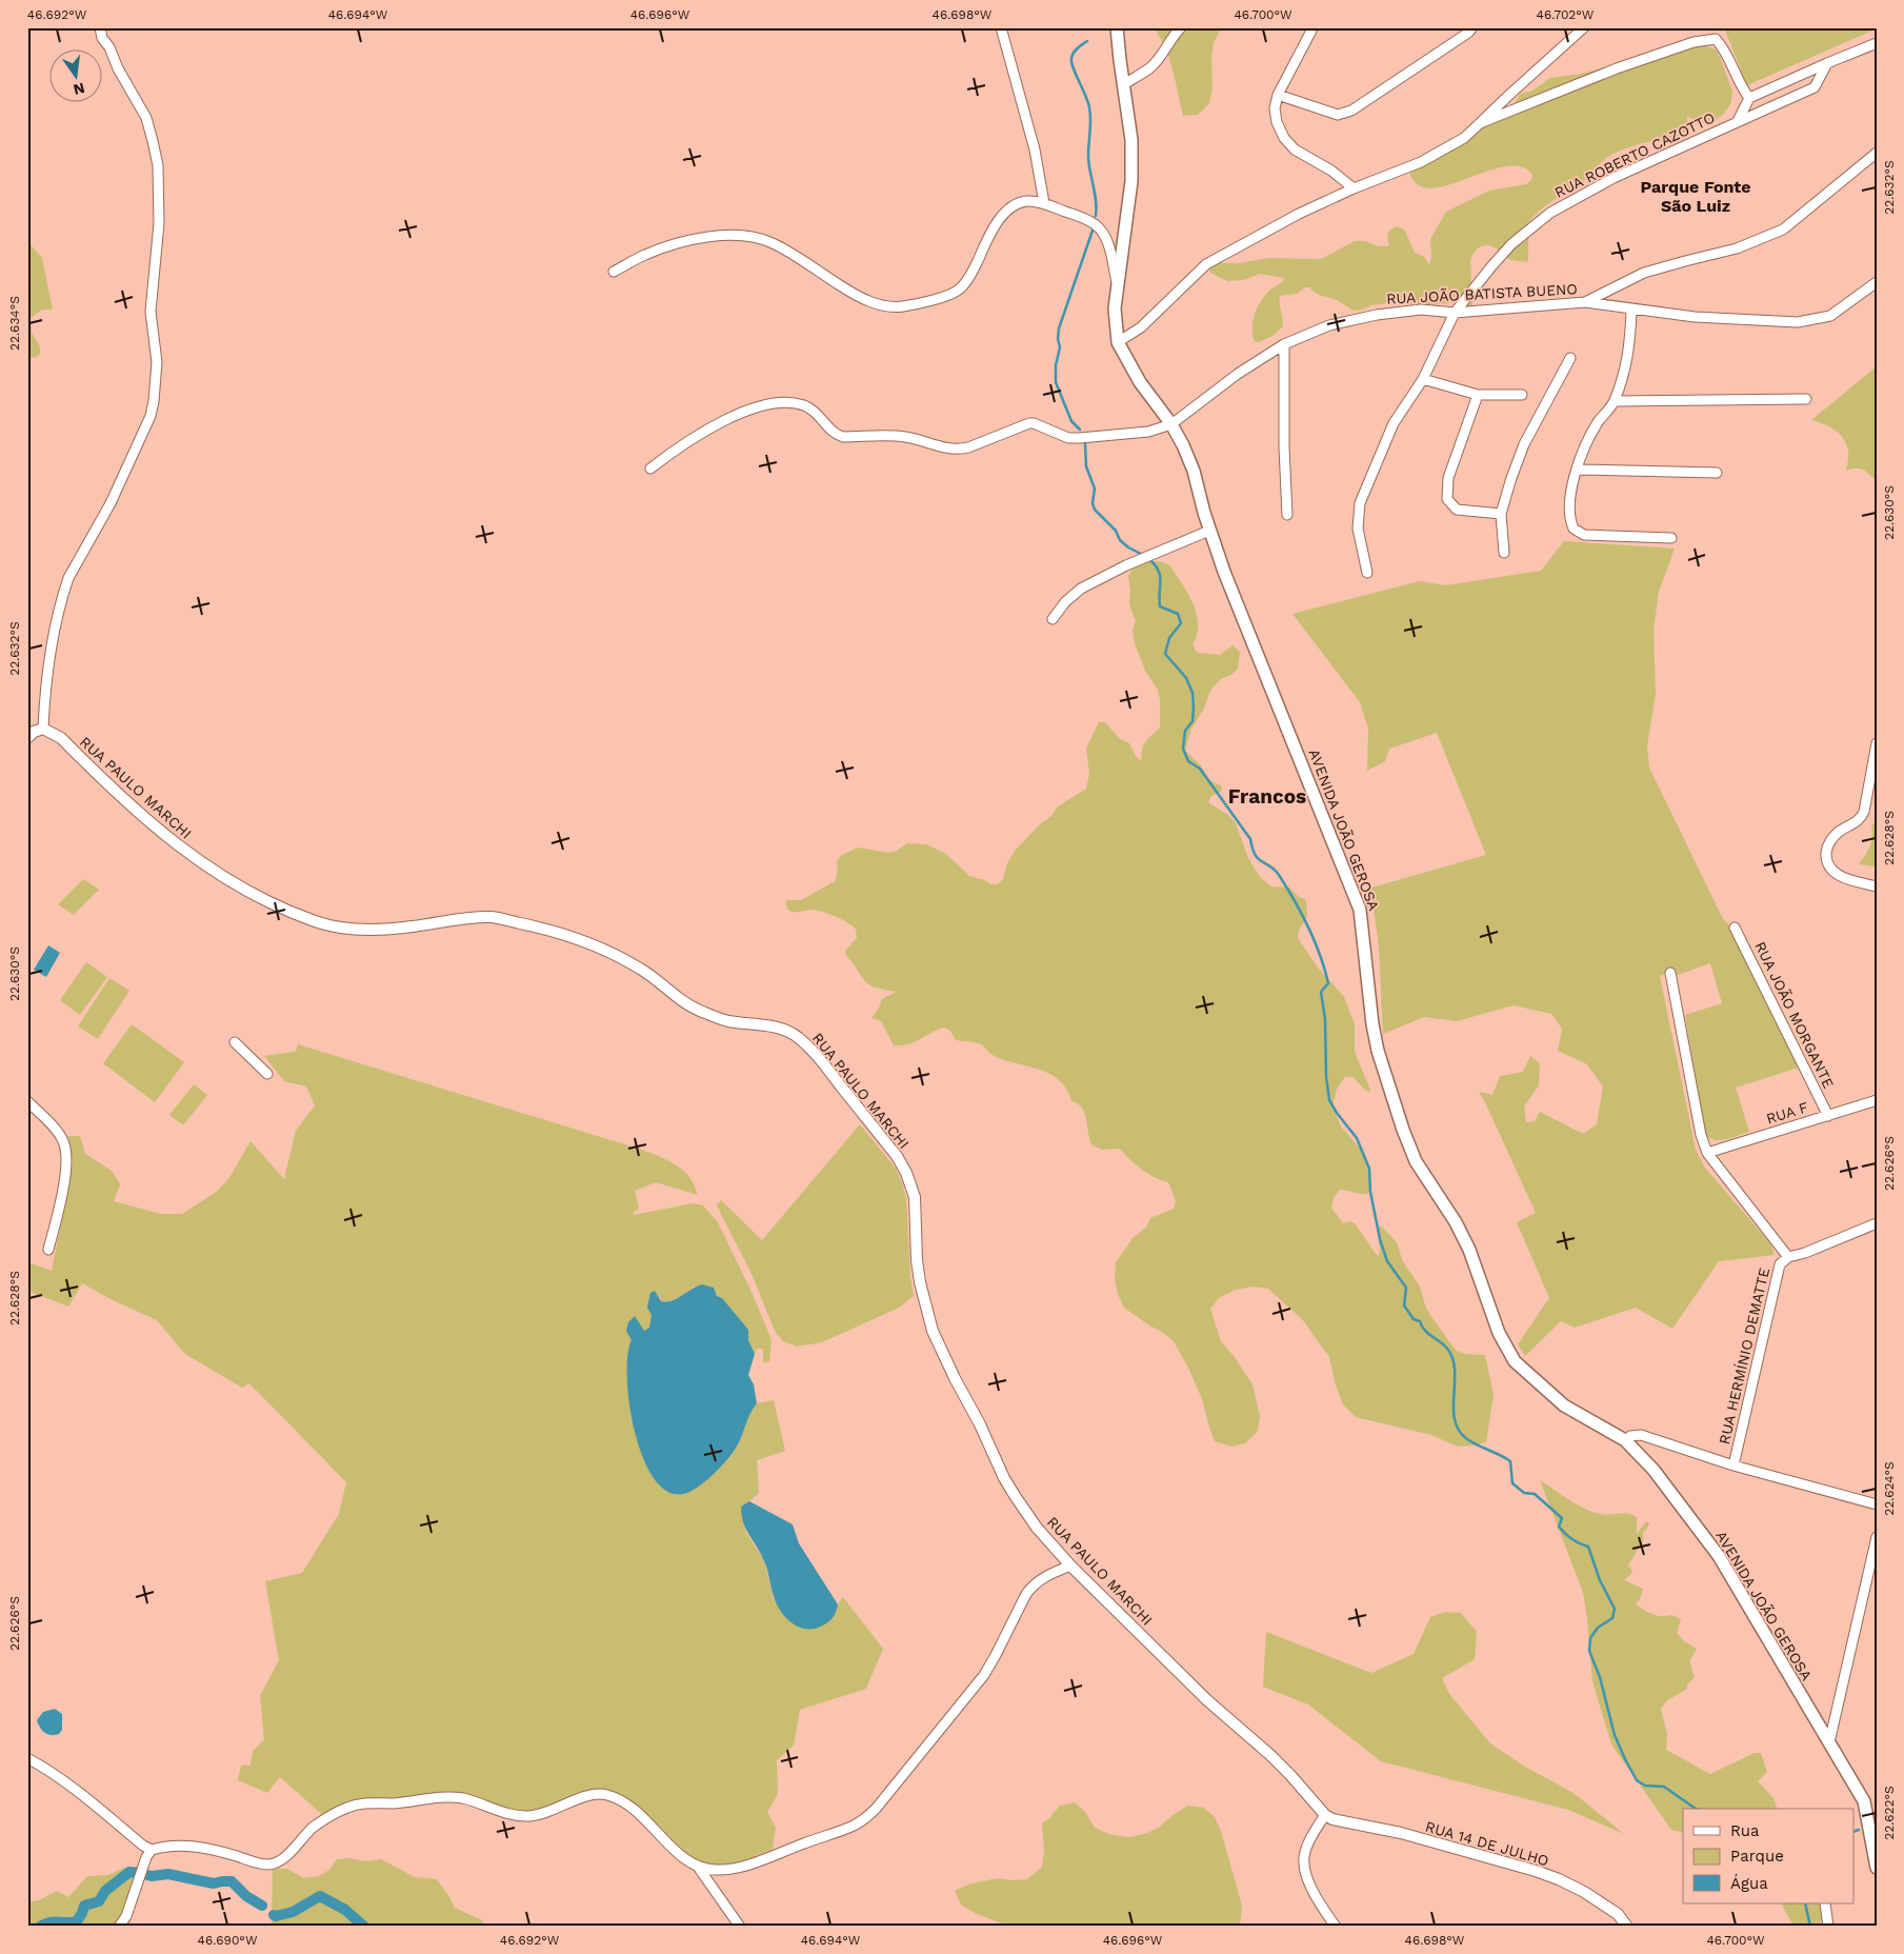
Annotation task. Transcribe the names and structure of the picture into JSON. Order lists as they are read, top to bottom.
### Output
{
  "streets": {
    "main road": ["AVENIDA JOÃO GEROSA"],
    "street": [
      "RUA ROBERTO CAZOTTO",
      "RUA JOÃO BATISTA BUENO",
      "RUA PAULO MARCHI",
      "RUA JOÃO MORGANTE",
      "RUA F",
      "RUA HERMÍNIO DEMATTE",
      "RUA 14 DE JULHO"
    ]
  },
  "crossings": [
    ["RUA ROBERTO CAZOTTO", "RUA JOÃO BATISTA BUENO"],
    ["RUA JOÃO BATISTA BUENO", "AVENIDA JOÃO GEROSA"],
    ["RUA PAULO MARCHI", "RUA 14 DE JULHO"],
    ["RUA JOÃO MORGANTE", "RUA F"]
  ],
  "districts": ["Parque Fonte São Luiz", "Francos"],
  "legend": ["Rua", "Parque", "Água"],
  "north": "bottom",
  "coordinates": [
    "46.692°W",
    "46.694°W",
    "46.696°W",
    "46.698°W",
    "46.700°W",
    "46.702°W",
    "22.632°S",
    "22.634°S",
    "22.630°S",
    "22.628°S",
    "22.626°S",
    "22.624°S",
    "22.622°S",
    "46.690°W"
  ]
}
